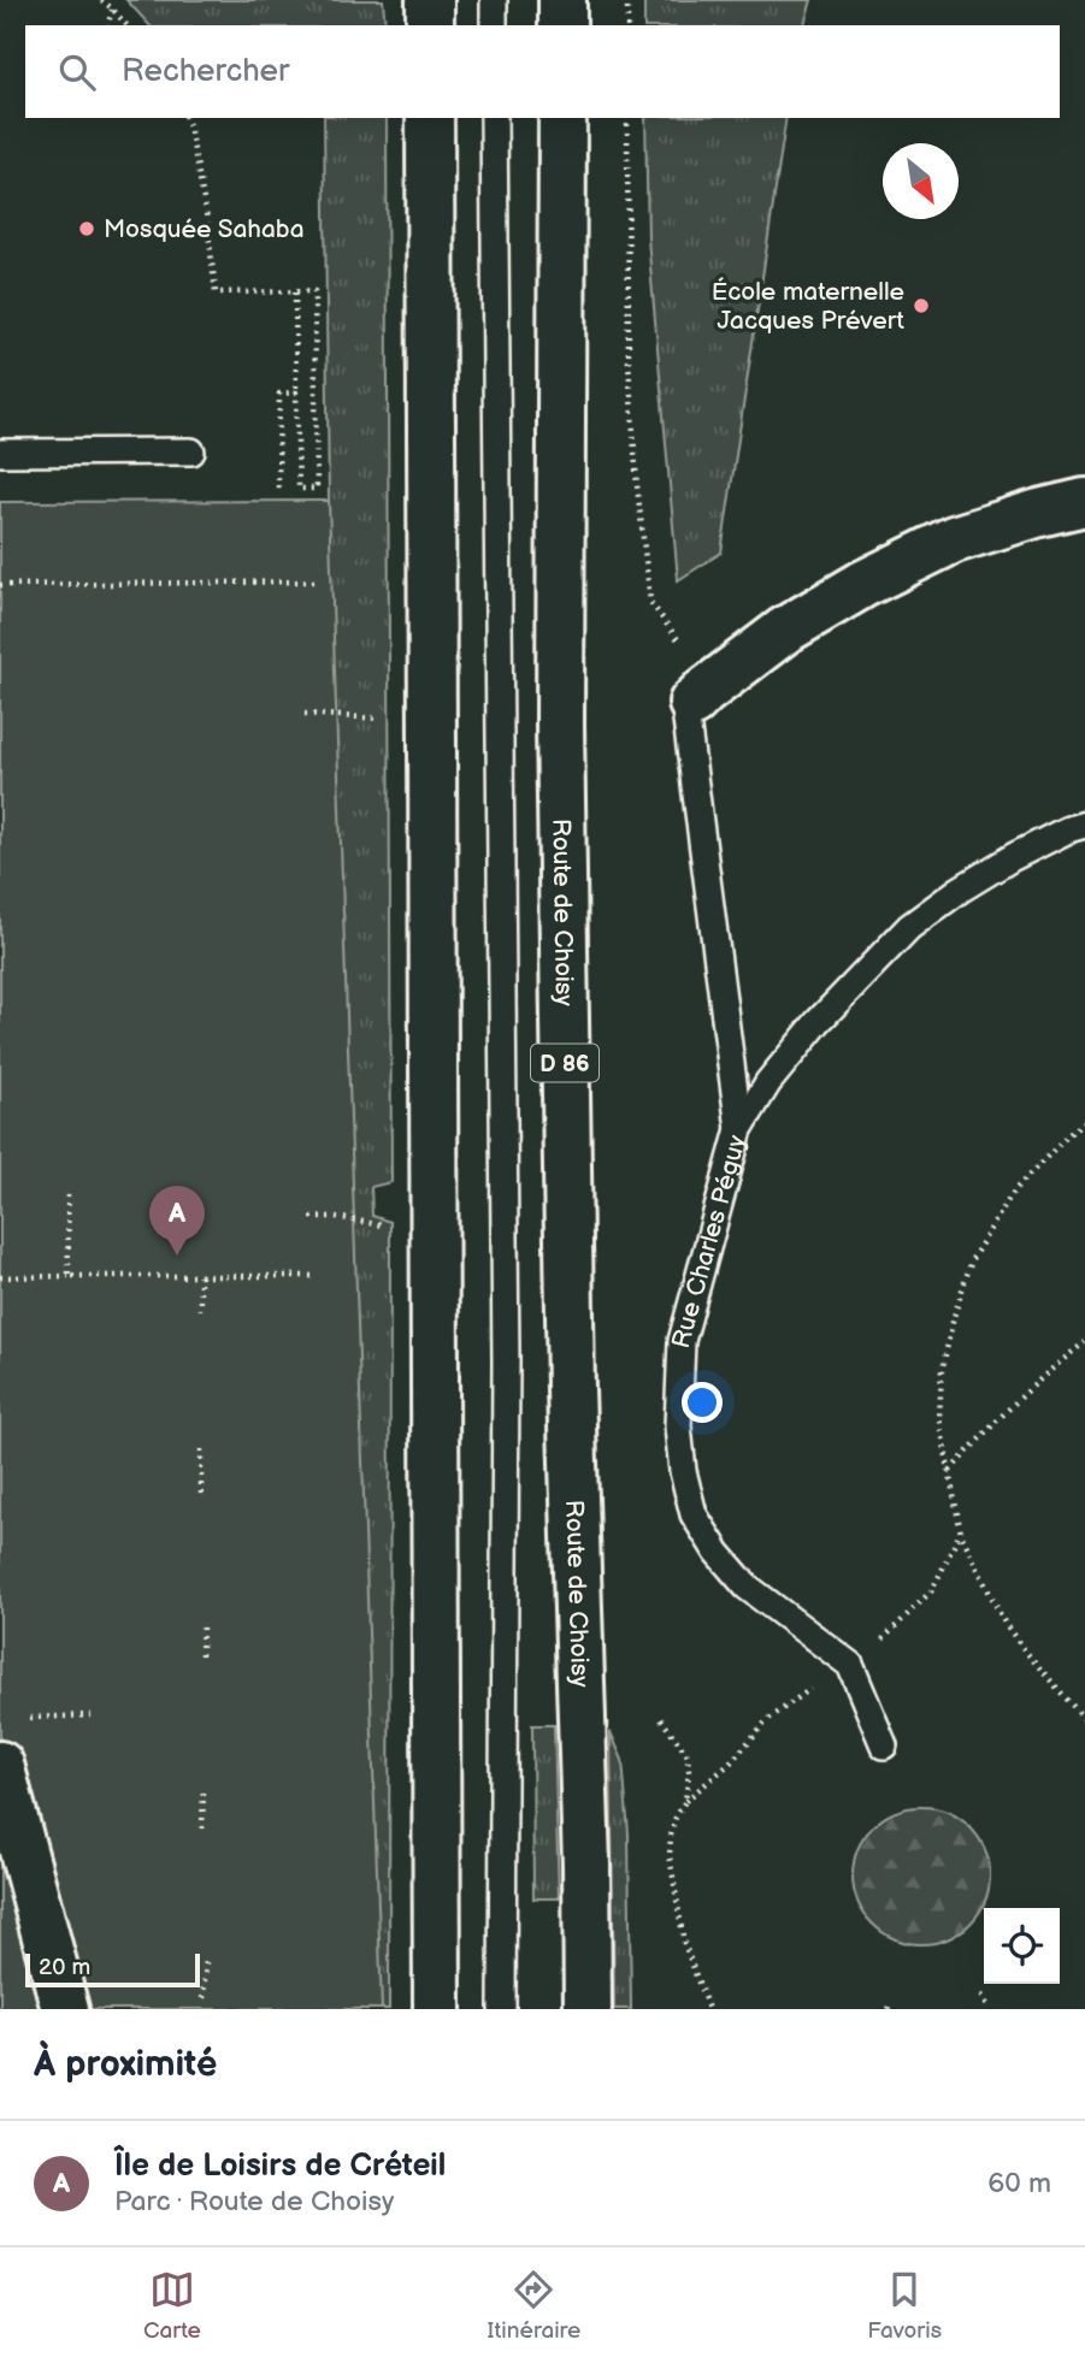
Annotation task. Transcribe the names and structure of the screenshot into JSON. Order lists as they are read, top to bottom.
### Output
{
  "streets": {
    "main road": ["Route de Choisy", "D 86"],
    "lane": ["Rue Charles Péguy"]
  },
  "places": ["Mosquée Sahaba", "École maternelle Jacques Prévert"],
  "scale_bar": "20 m",
  "north": "bottom right",
  "page": {
    "search": "Rechercher",
    "pins": "A",
    "scale": "20 m",
    "heading": "À proximité",
    "list": [
      {
        "mark": "A",
        "name": "Île de Loisirs de Créteil",
        "note": "Parc · Route de Choisy",
        "value": "60 m"
      }
    ],
    "nav": ["Carte", "Itinéraire", "Favoris"]
  }
}
